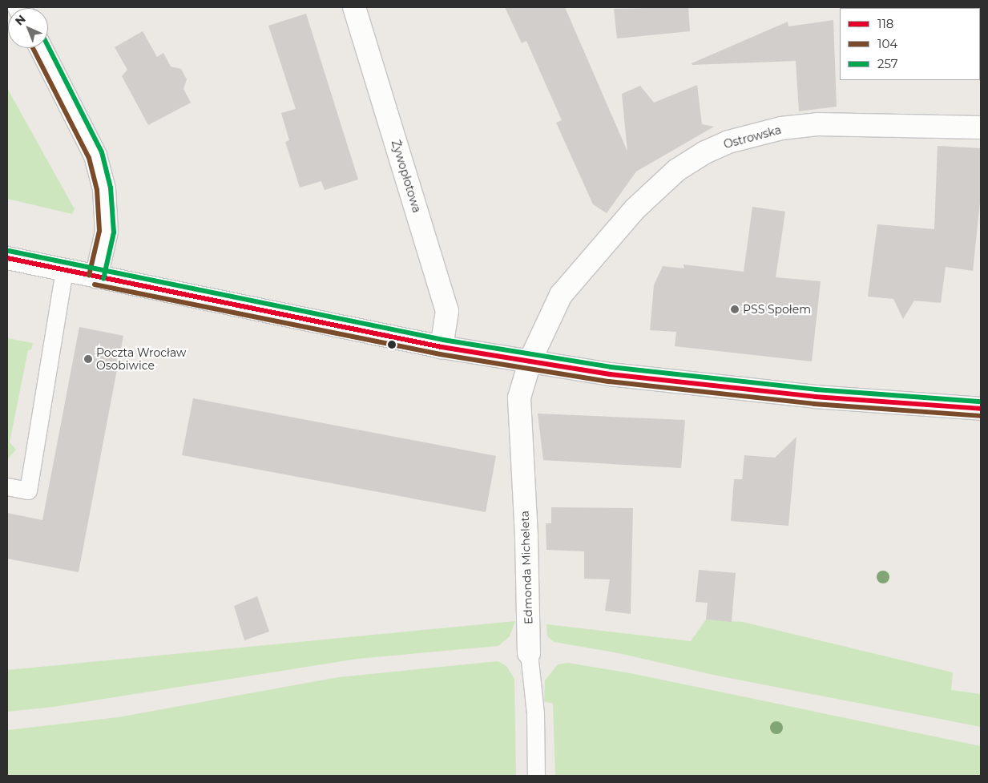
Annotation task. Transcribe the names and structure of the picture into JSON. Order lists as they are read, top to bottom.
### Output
{
  "streets": {
    "street": ["Ostrowska", "Żywopłotowa", "Edmonda Micheleta"]
  },
  "crossings": [
    ["Ostrowska", "Edmonda Micheleta"]
  ],
  "places": ["PSS Społem", "Poczta Wrocław Osobiwice"],
  "lines": ["transit line 257", "transit line 104", "transit line 118"],
  "legend": ["118", "104", "257"],
  "north": "top left"
}
